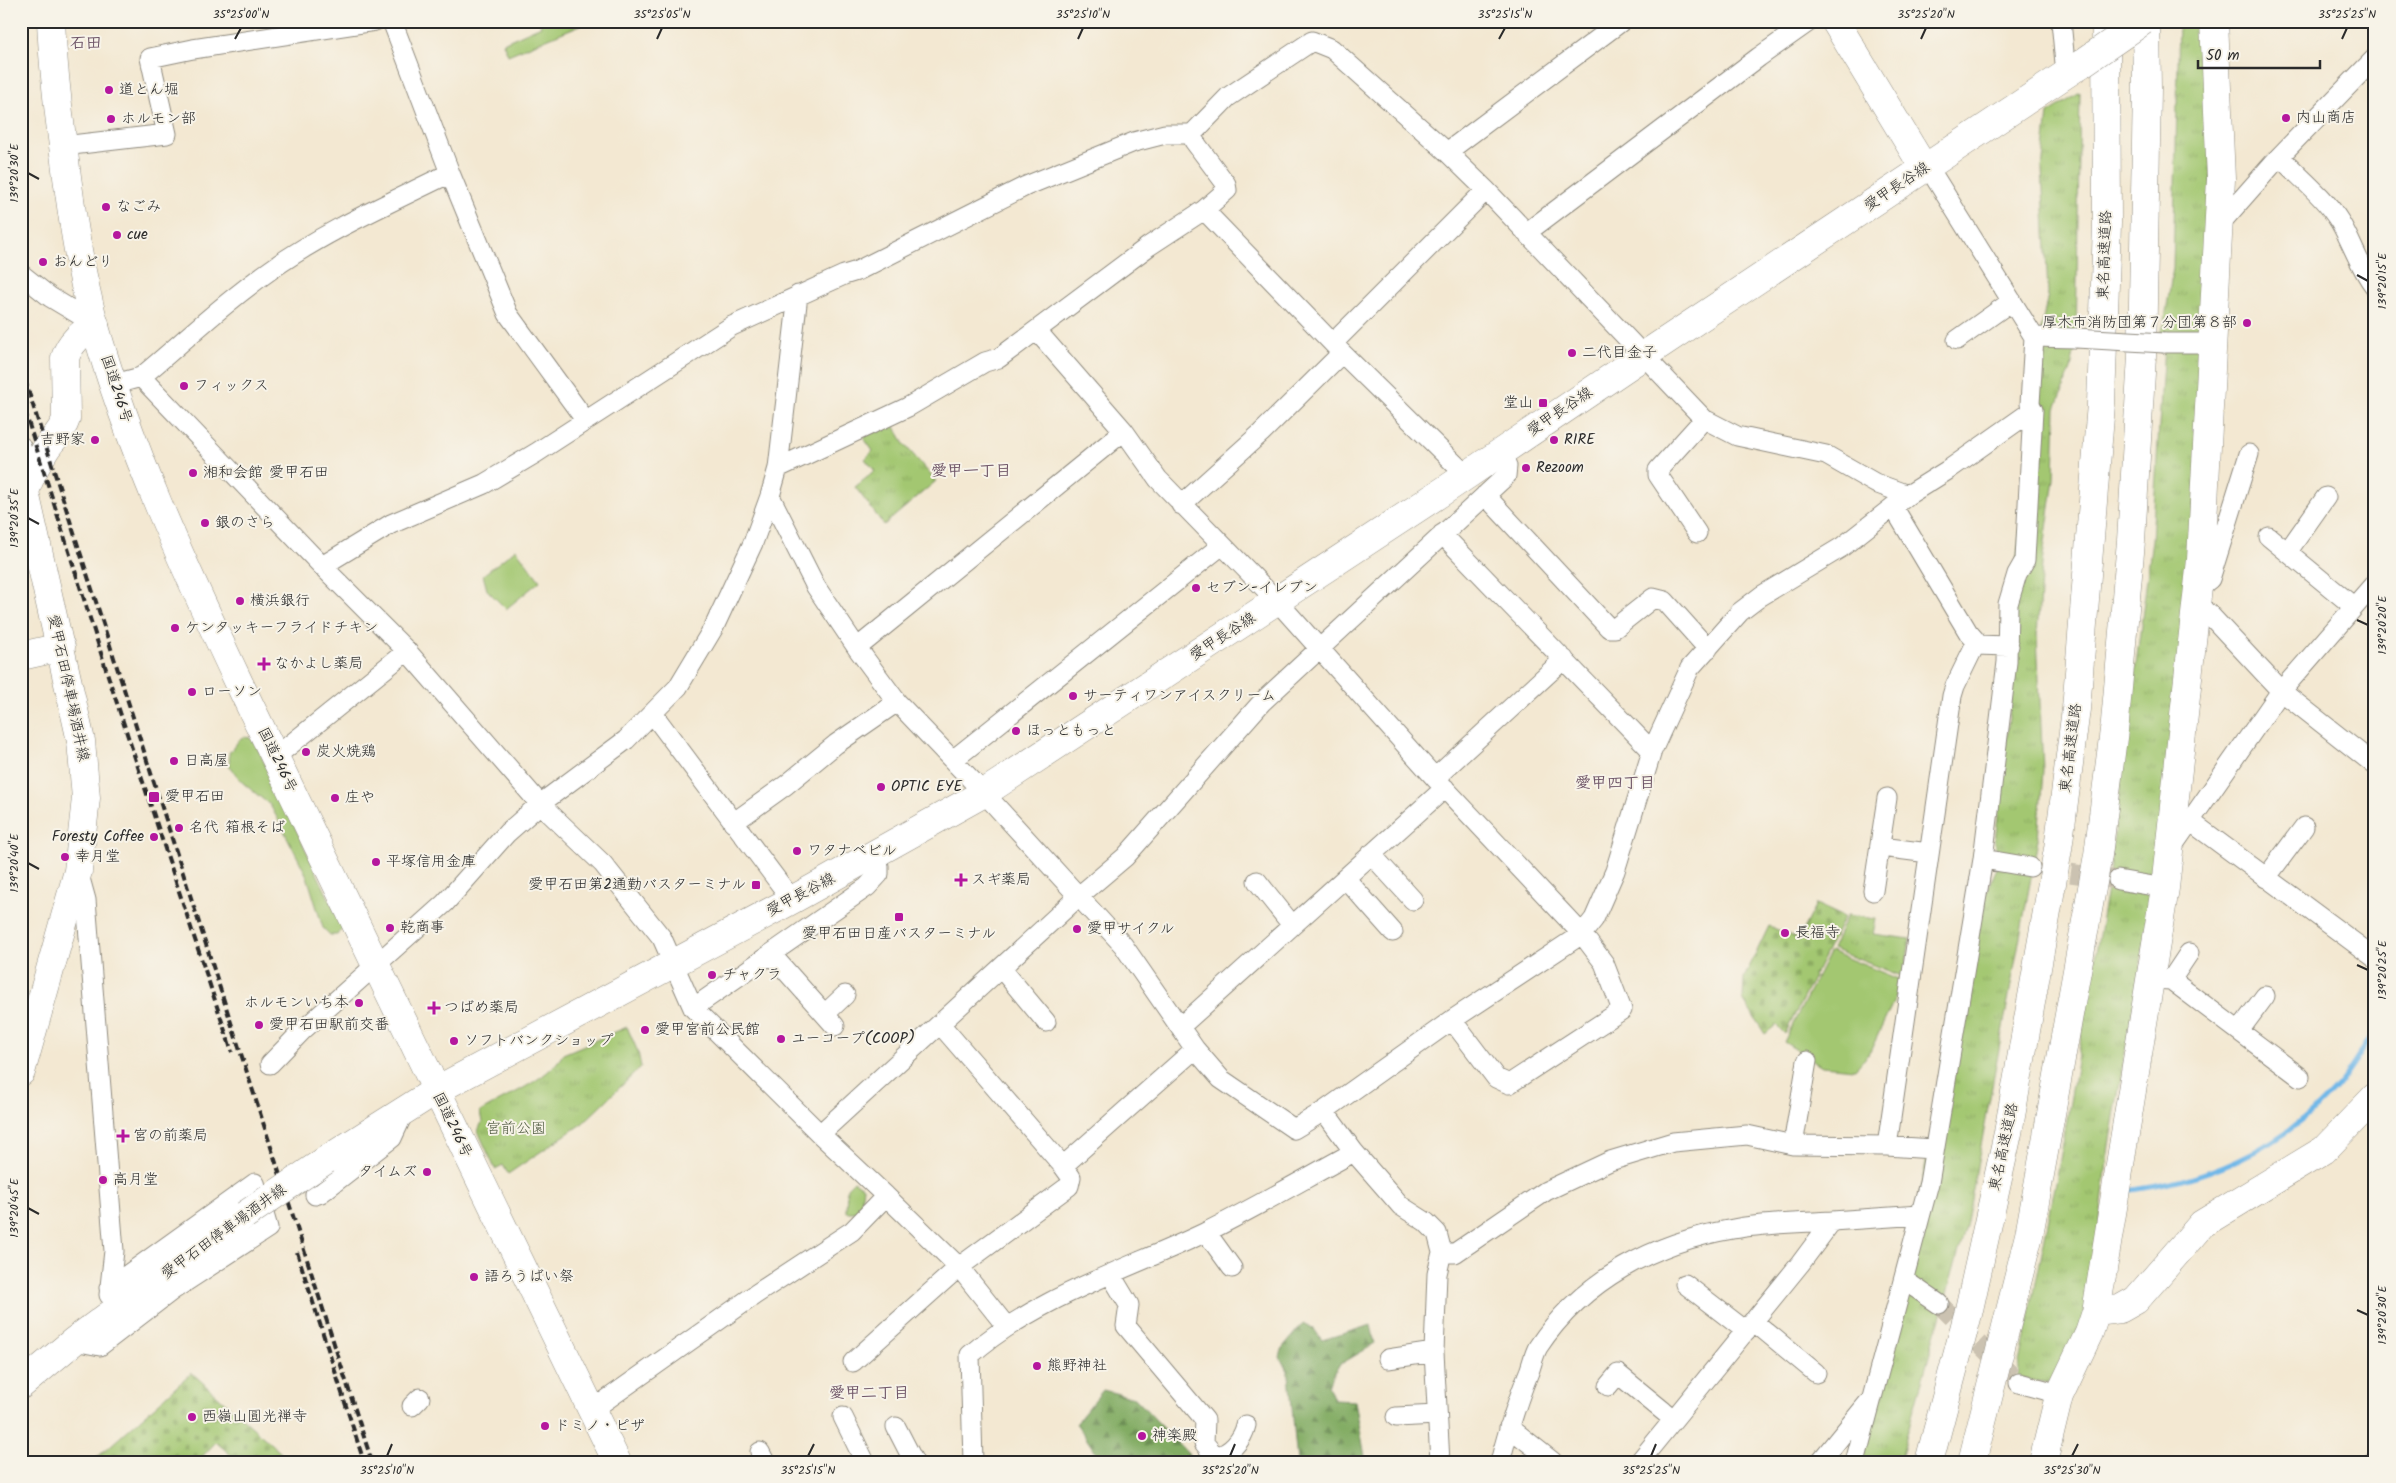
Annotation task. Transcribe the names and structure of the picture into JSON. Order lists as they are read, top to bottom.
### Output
{
  "streets": {
    "main road": [
      "愛甲長谷線",
      "東名高速道路",
      "国道246号",
      "愛甲石田停車場酒井線"
    ]
  },
  "crossings": [
    ["愛甲長谷線", "国道246号"],
    ["愛甲長谷線", "愛甲石田停車場酒井線"],
    ["国道246号", "愛甲石田停車場酒井線"]
  ],
  "districts": [
    "石田",
    "愛甲一丁目",
    "愛甲四丁目",
    "愛甲二丁目"
  ],
  "parks": ["宮前公園"],
  "places": {
    "other": [
      "道とん堀",
      "内山商店",
      "ホルモン部",
      "なごみ",
      "cue",
      "おんどり",
      "厚木市消防団第７分団第８部",
      "二代目金子",
      "フィックス",
      "吉野家",
      "RIRE",
      "Rezoom",
      "湘和会館 愛甲石田",
      "銀のさら",
      "セブン-イレブン",
      "横浜銀行",
      "ケンタッキーフライドチキン",
      "ローソン",
      "サーティワンアイスクリーム",
      "ほっともっと",
      "炭火焼鶏",
      "日高屋",
      "OPTIC EYE",
      "庄や",
      "名代 箱根そば",
      "Foresty Coffee",
      "ワタナベビル",
      "幸月堂",
      "平塚信用金庫",
      "乾商事",
      "愛甲サイクル",
      "長福寺",
      "チャクラ",
      "ホルモンいち本",
      "愛甲石田駅前交番",
      "愛甲宮前公民館",
      "ユーコープ(COOP)",
      "ソフトバンクショップ",
      "タイムズ",
      "高月堂",
      "語ろうばい祭",
      "熊野神社",
      "西嶺山圓光禅寺",
      "ドミノ・ピザ",
      "神楽殿"
    ],
    "transit": [
      "堂山",
      "愛甲石田",
      "愛甲石田第2通勤バスターミナル",
      "愛甲石田日産バスターミナル"
    ],
    "health": [
      "なかよし薬局",
      "スギ薬局",
      "つばめ薬局",
      "宮の前薬局"
    ]
  },
  "scale_bar": "50 m",
  "coordinates": [
    "35°25'00\"N",
    "35°25'05\"N",
    "35°25'10\"N",
    "35°25'15\"N",
    "35°25'20\"N",
    "35°25'25\"N",
    "139°20'30\"E",
    "139°20'15\"E",
    "139°20'35\"E",
    "139°20'20\"E",
    "139°20'40\"E",
    "139°20'25\"E",
    "139°20'45\"E",
    "35°25'30\"N"
  ]
}
